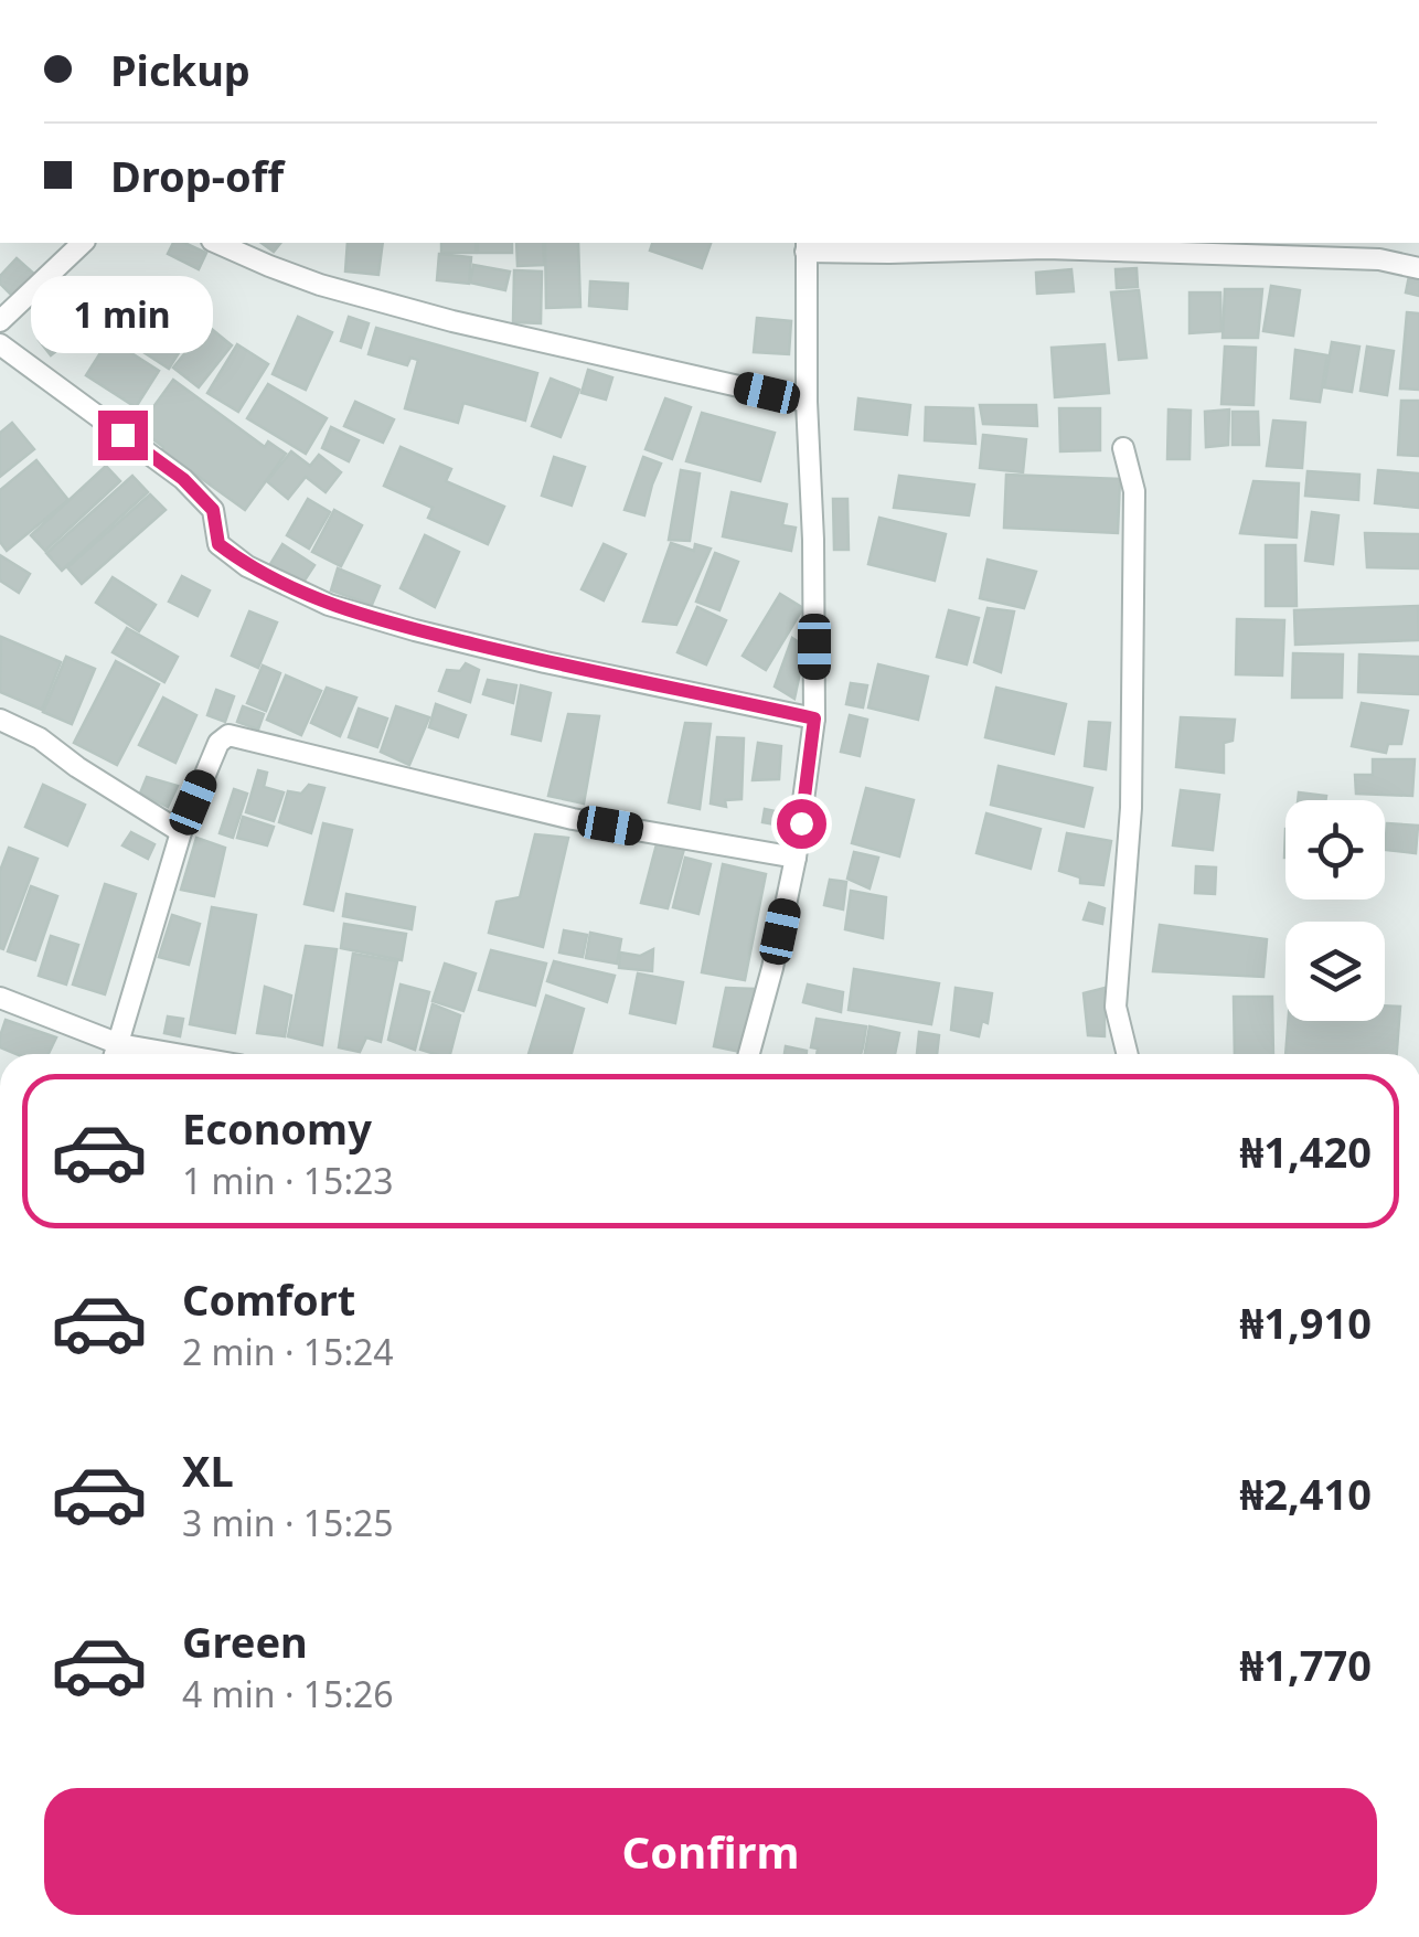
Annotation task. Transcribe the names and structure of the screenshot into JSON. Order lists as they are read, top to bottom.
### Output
{
  "page": {
    "banner": ["Pickup", "Drop-off"],
    "bubble": "1 min",
    "list": [
      {
        "name": "Economy",
        "note": "1 min · 15:23",
        "value": "₦1,420"
      },
      {
        "name": "Comfort",
        "note": "2 min · 15:24",
        "value": "₦1,910"
      },
      {
        "name": "XL",
        "note": "3 min · 15:25",
        "value": "₦2,410"
      },
      {
        "name": "Green",
        "note": "4 min · 15:26",
        "value": "₦1,770"
      }
    ],
    "buttons": "Confirm"
  }
}
